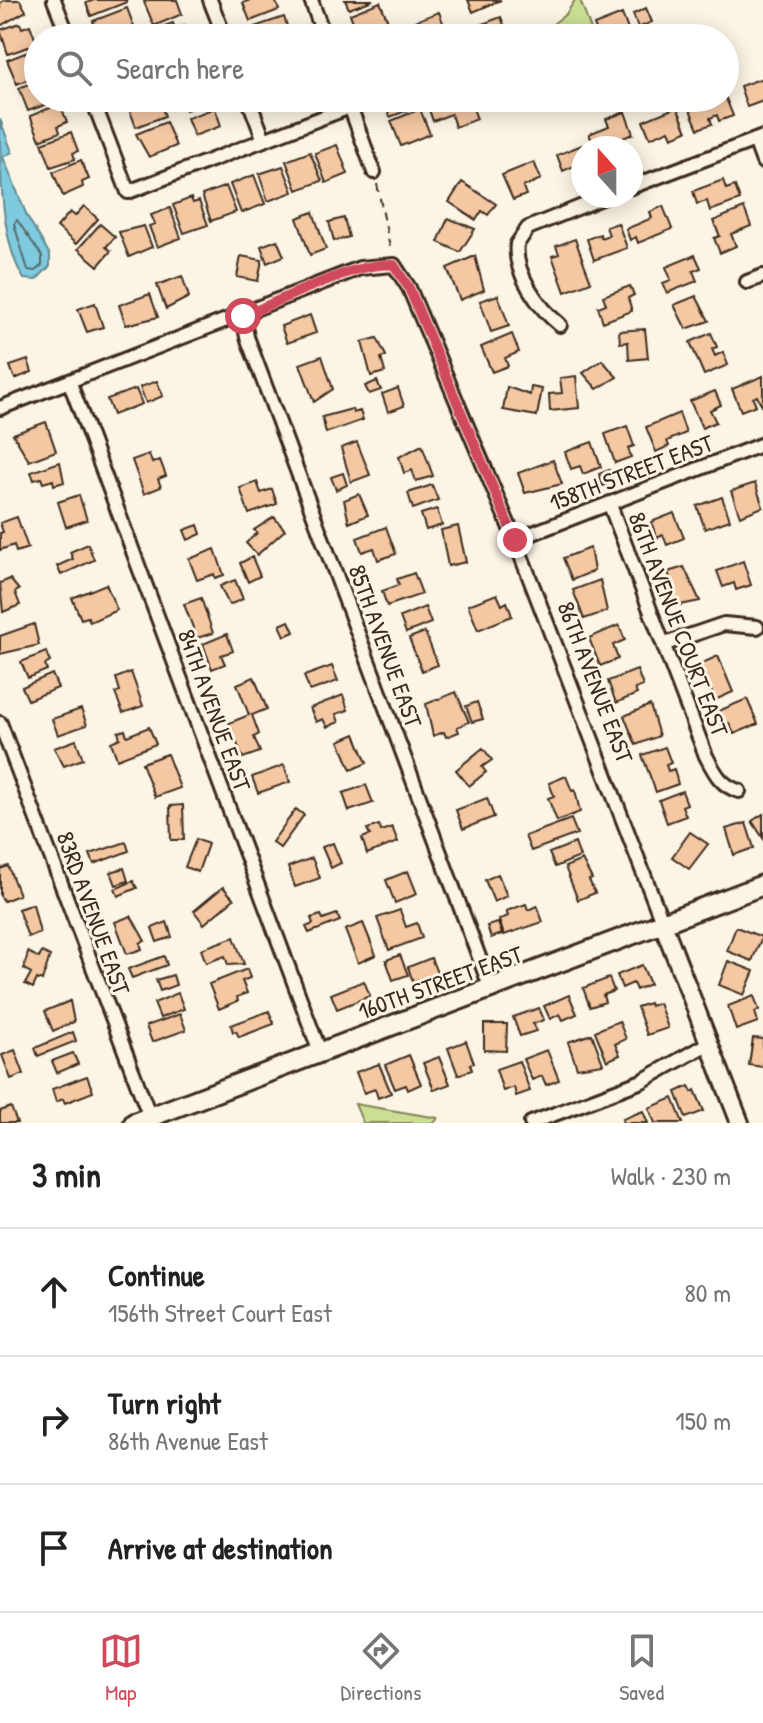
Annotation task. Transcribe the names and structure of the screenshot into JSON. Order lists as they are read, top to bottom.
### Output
{
  "streets": {
    "main road": ["160TH STREET EAST"],
    "street": [
      "158TH STREET EAST",
      "86TH AVENUE COURT EAST",
      "85TH AVENUE EAST",
      "86TH AVENUE EAST",
      "84TH AVENUE EAST",
      "83RD AVENUE EAST"
    ]
  },
  "crossings": [
    ["158TH STREET EAST", "86TH AVENUE COURT EAST"],
    ["158TH STREET EAST", "86TH AVENUE EAST"],
    ["85TH AVENUE EAST", "160TH STREET EAST"],
    ["86TH AVENUE EAST", "160TH STREET EAST"],
    ["84TH AVENUE EAST", "160TH STREET EAST"],
    ["83RD AVENUE EAST", "160TH STREET EAST"]
  ],
  "north": "top",
  "page": {
    "search": "Search here",
    "heading": ["3 min", "Walk · 230 m"],
    "list": [
      ["Continue", "156th Street Court East", "80 m"],
      ["Turn right", "86th Avenue East", "150 m"],
      "Arrive at destination"
    ],
    "nav": ["Map", "Directions", "Saved"]
  }
}
